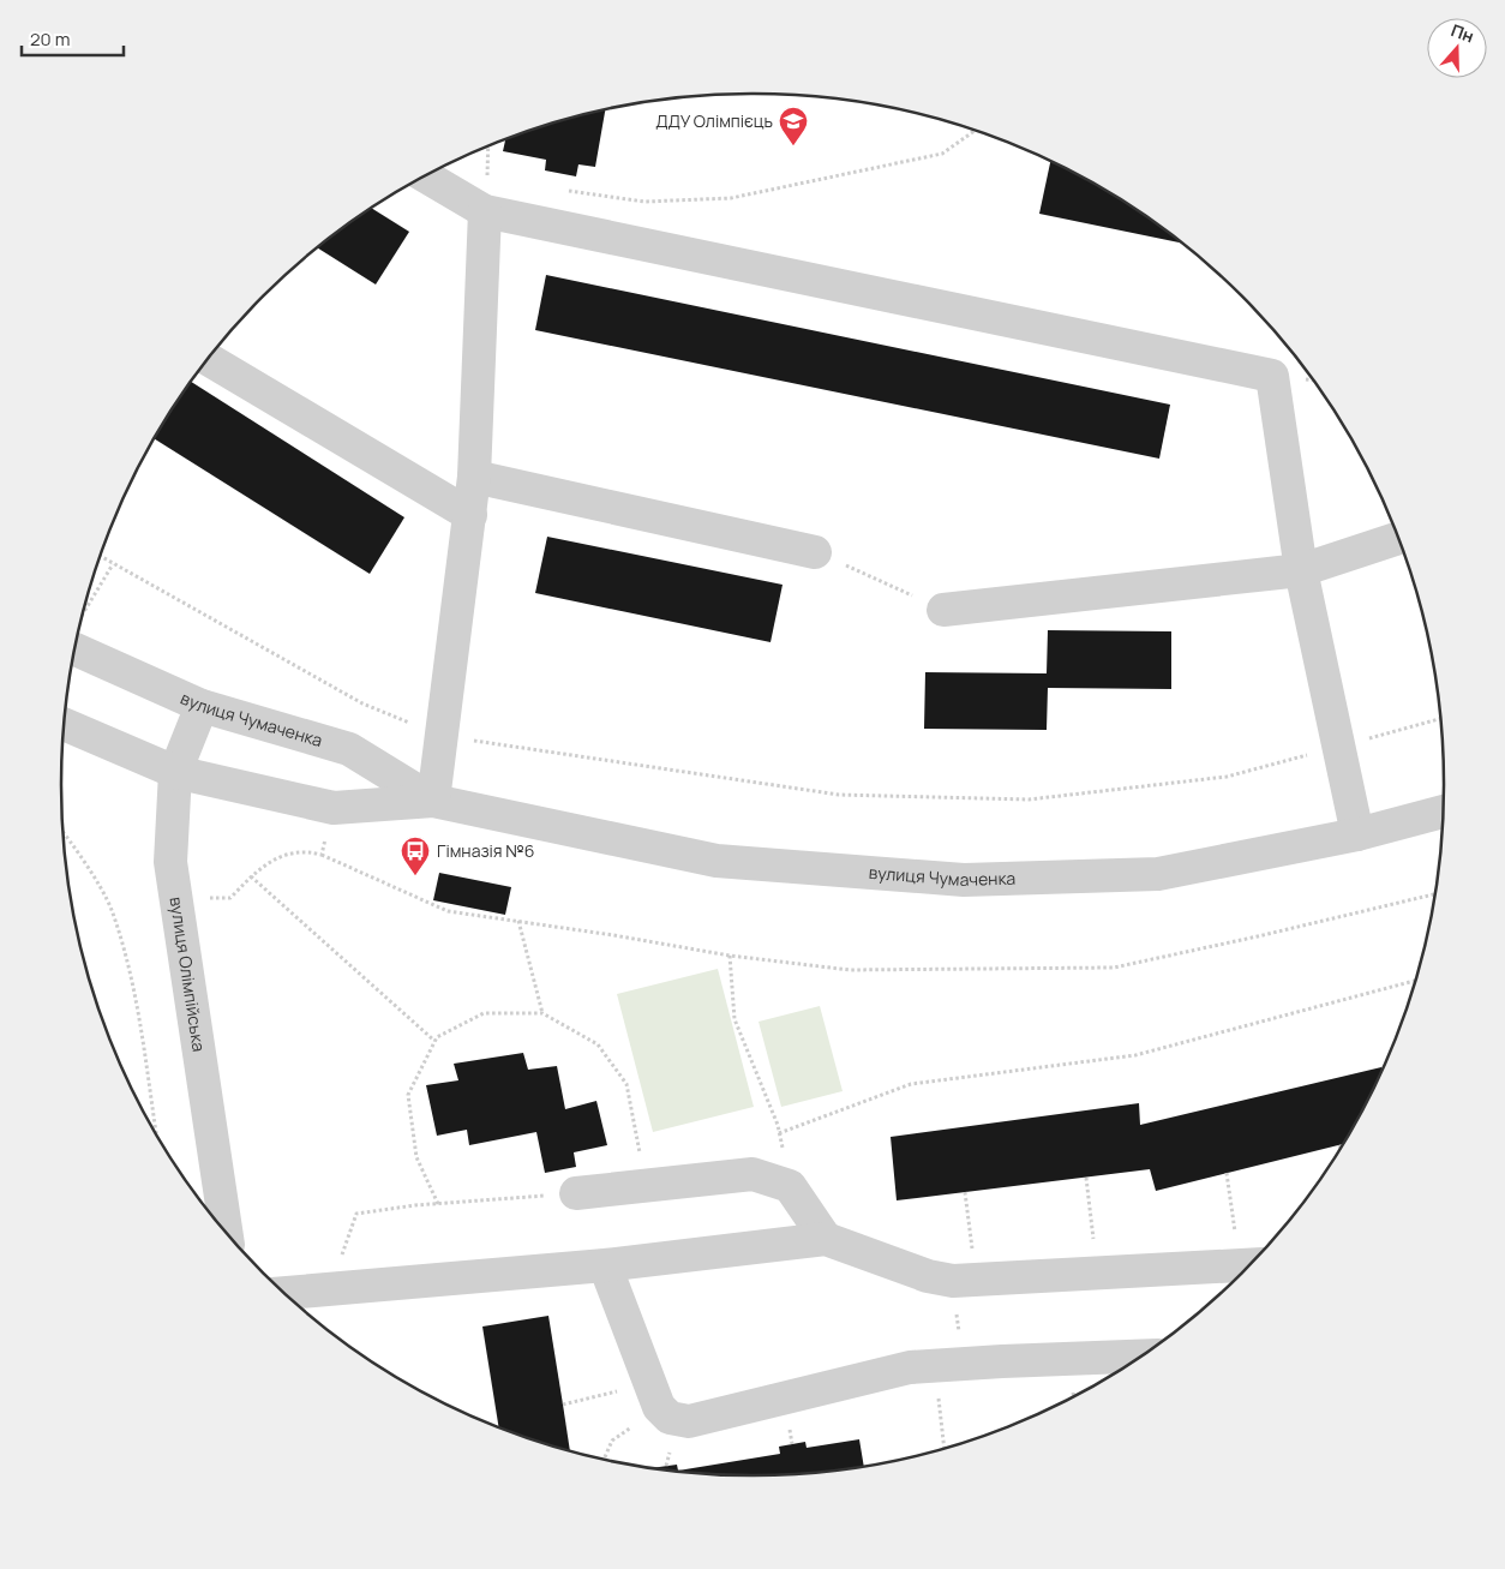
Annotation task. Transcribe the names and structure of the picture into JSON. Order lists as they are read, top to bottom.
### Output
{
  "streets": {
    "street": ["вулиця Чумаченка", "вулиця Олімпійська"]
  },
  "crossings": [
    ["вулиця Чумаченка", "вулиця Олімпійська"]
  ],
  "places": {
    "school or university": ["ДДУ Олімпієць"],
    "bus stop": ["Гімназія №6"]
  },
  "scale_bar": "20 m",
  "north": "top"
}
